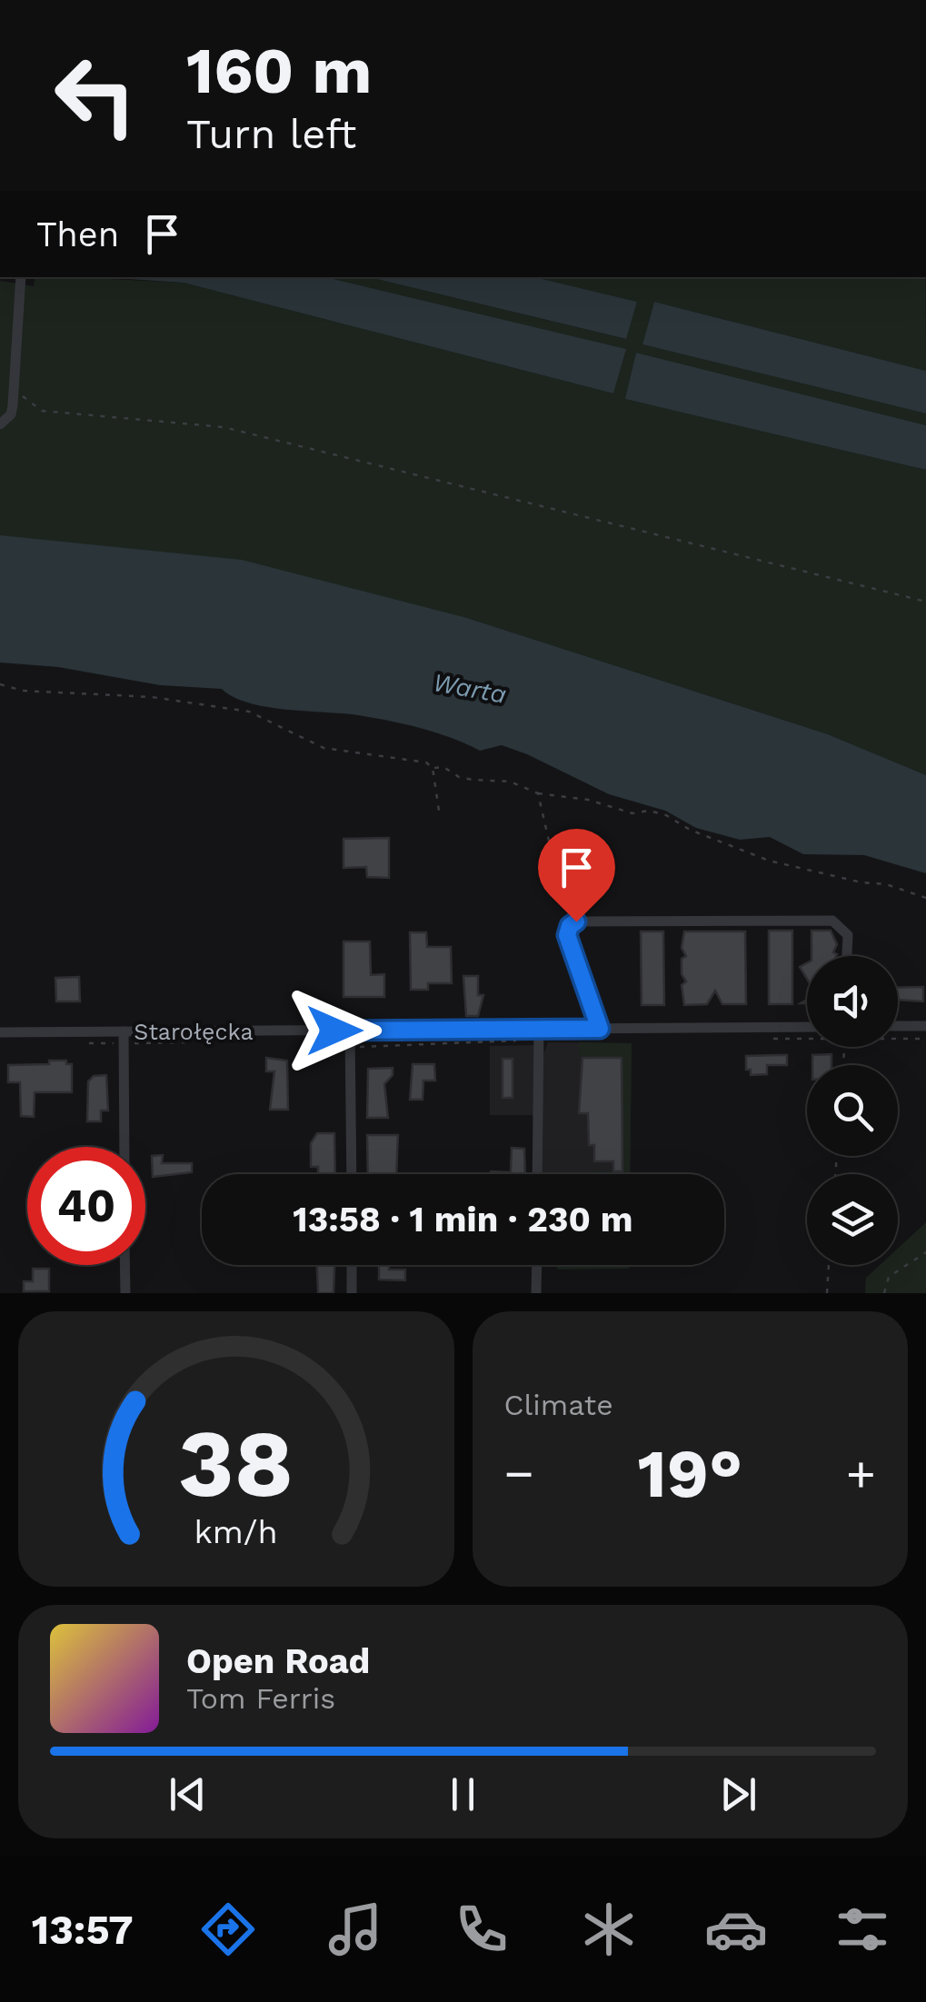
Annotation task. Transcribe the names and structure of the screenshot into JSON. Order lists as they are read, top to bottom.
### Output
{
  "streets": {
    "street": ["Starołęcka"]
  },
  "water": ["Warta"],
  "page": {
    "turn": ["160 m", "Turn left"],
    "then": "Then",
    "limit": "40",
    "trip": "13:58 · 1 min · 230 m",
    "tile": "Climate",
    "heat": ["−", "19°", "+"],
    "song": ["Open Road", "Tom Ferris"],
    "tabs": "13:57",
    "gauge": ["38", "km/h"]
  }
}
